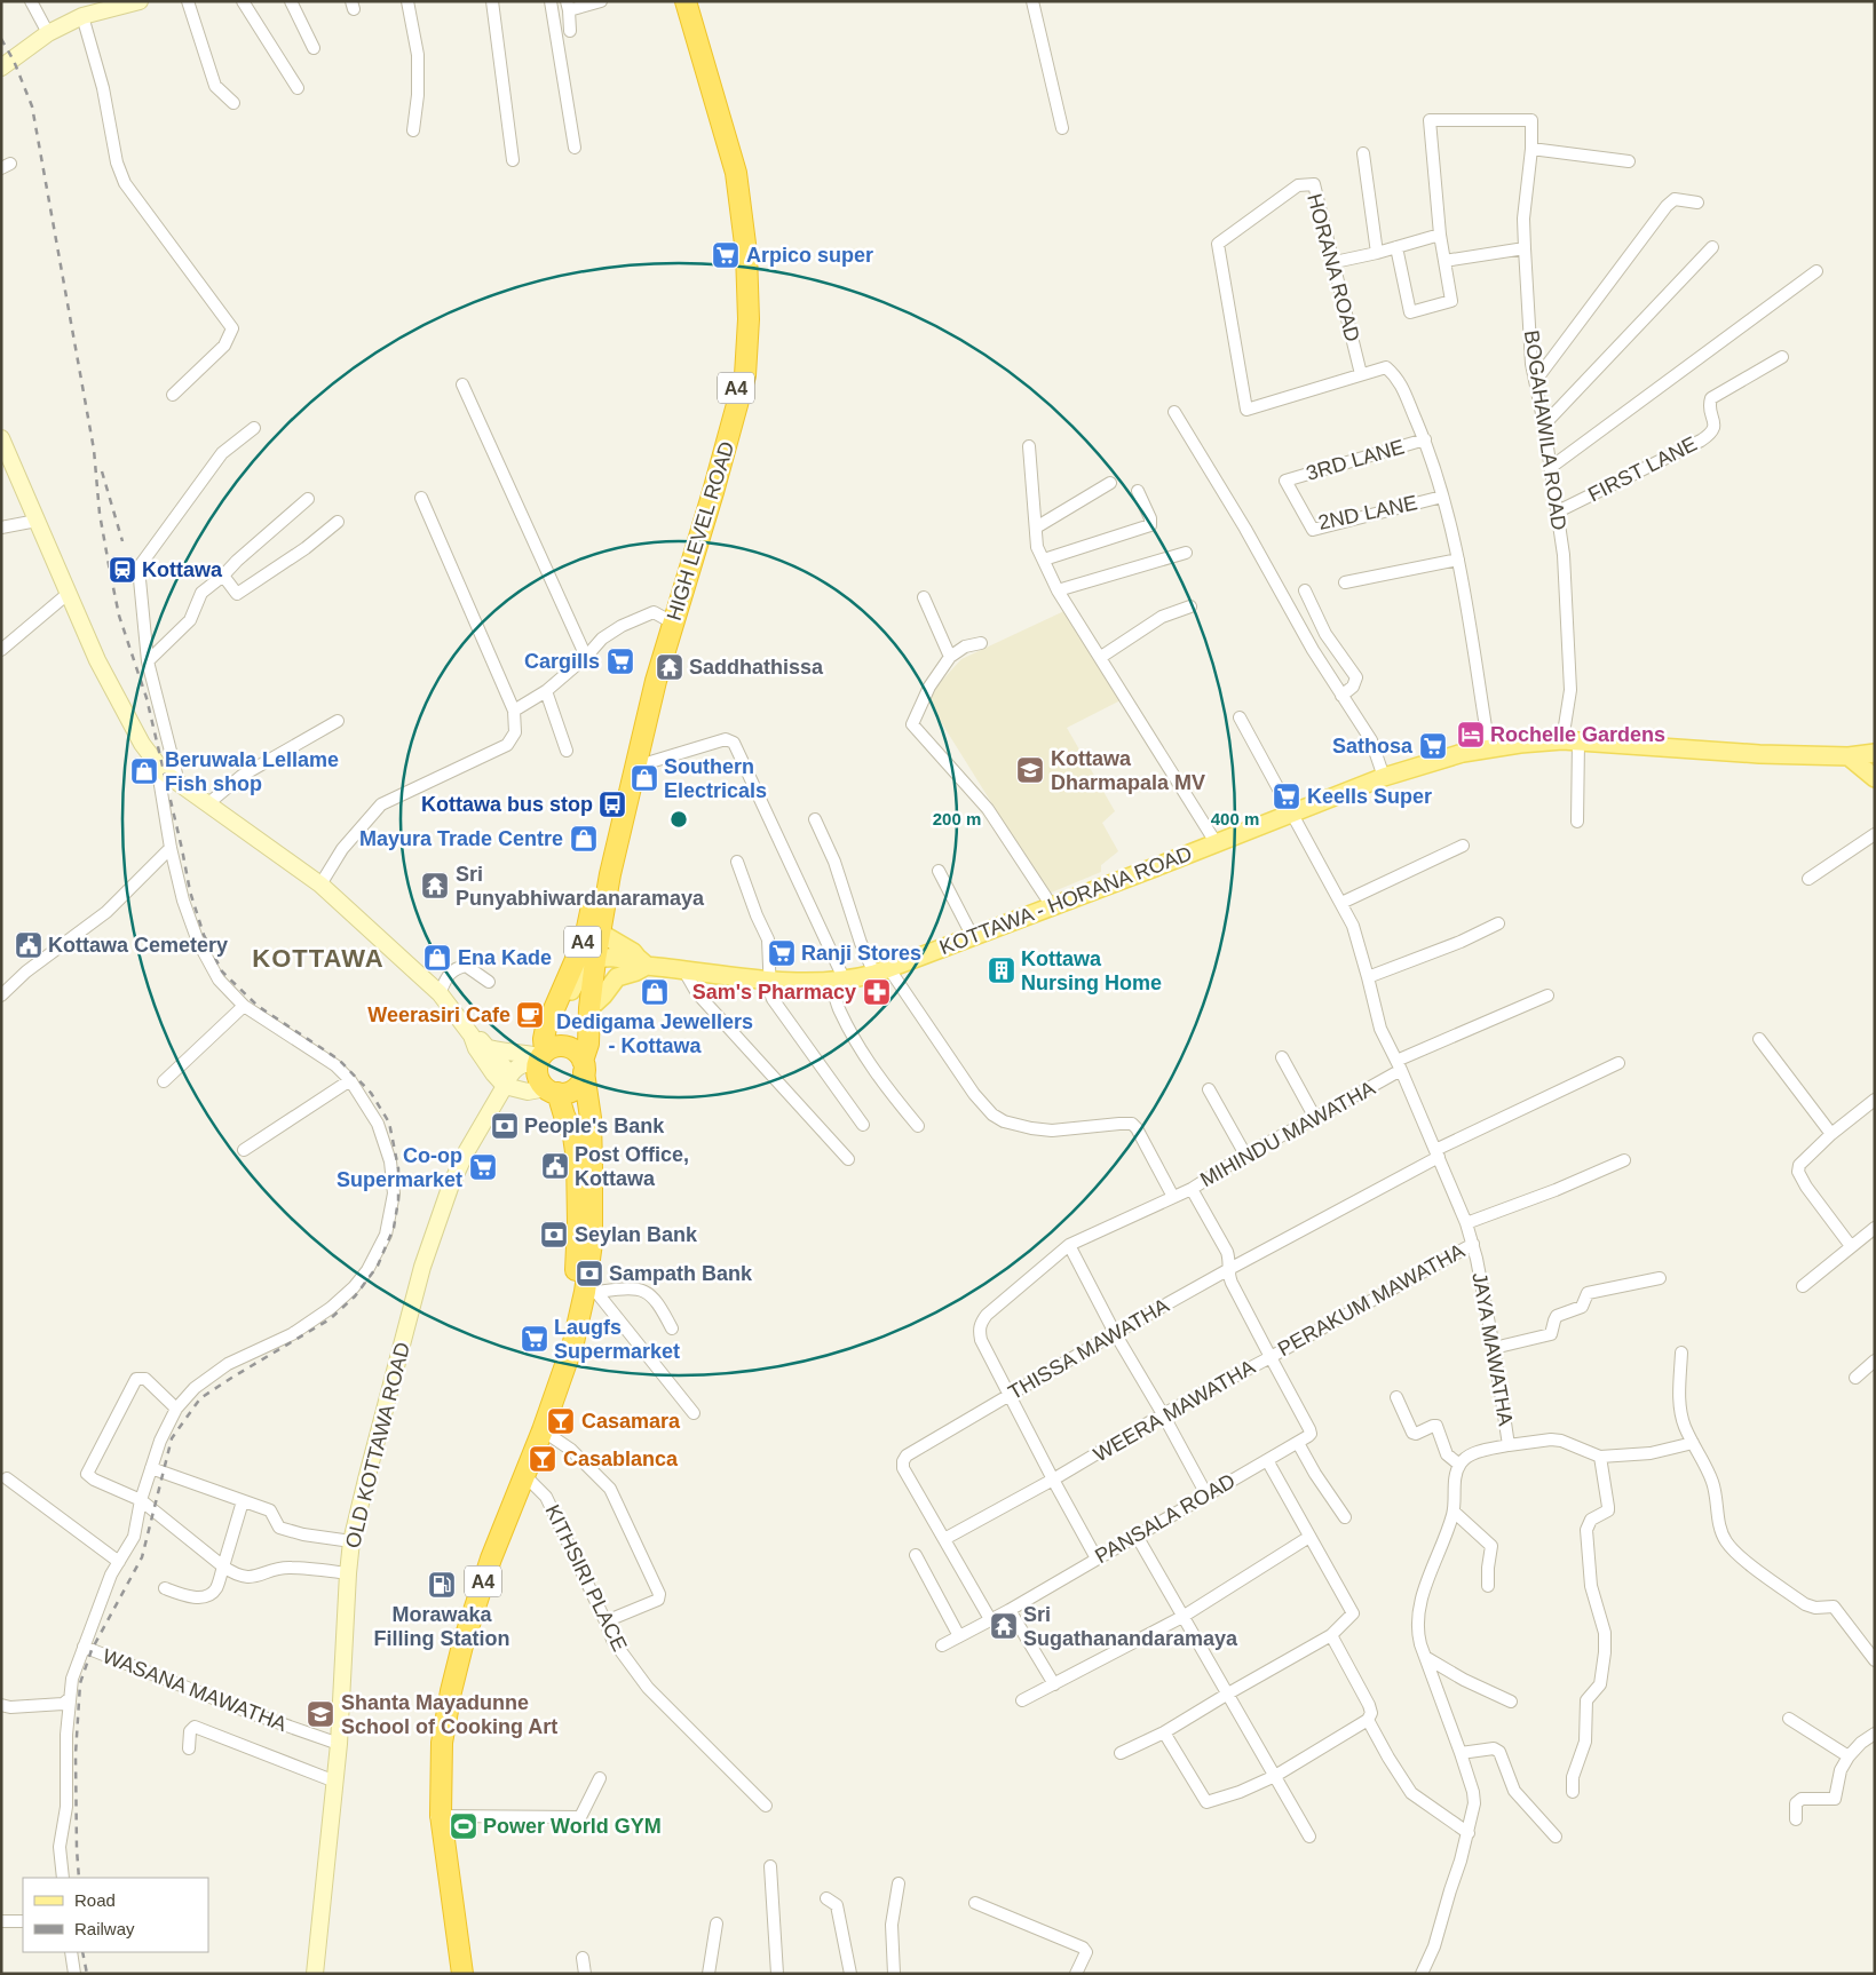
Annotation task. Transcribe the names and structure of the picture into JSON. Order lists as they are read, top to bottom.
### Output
{
  "streets": {
    "highway": ["A4", "HIGH LEVEL ROAD"],
    "main road": ["KOTTAWA - HORANA ROAD"],
    "street": [
      "HORANA ROAD",
      "BOGAHAWILA ROAD",
      "3RD LANE",
      "FIRST LANE",
      "2ND LANE",
      "MIHINDU MAWATHA",
      "PERAKUM MAWATHA",
      "THISSA MAWATHA",
      "JAYA MAWATHA",
      "WEERA MAWATHA",
      "OLD KOTTAWA ROAD",
      "PANSALA ROAD",
      "KITHSIRI PLACE",
      "WASANA MAWATHA"
    ]
  },
  "crossings": [
    ["HORANA ROAD", "3RD LANE"],
    ["HORANA ROAD", "2ND LANE"],
    ["HORANA ROAD", "KOTTAWA - HORANA ROAD"],
    ["BOGAHAWILA ROAD", "FIRST LANE"],
    ["BOGAHAWILA ROAD", "KOTTAWA - HORANA ROAD"],
    ["3RD LANE", "2ND LANE"],
    ["HIGH LEVEL ROAD", "KOTTAWA - HORANA ROAD"],
    ["HIGH LEVEL ROAD", "KITHSIRI PLACE"],
    ["KOTTAWA - HORANA ROAD", "JAYA MAWATHA"],
    ["MIHINDU MAWATHA", "THISSA MAWATHA"],
    ["MIHINDU MAWATHA", "JAYA MAWATHA"],
    ["MIHINDU MAWATHA", "WEERA MAWATHA"],
    ["MIHINDU MAWATHA", "PANSALA ROAD"],
    ["PERAKUM MAWATHA", "JAYA MAWATHA"],
    ["PERAKUM MAWATHA", "WEERA MAWATHA"],
    ["THISSA MAWATHA", "JAYA MAWATHA"],
    ["THISSA MAWATHA", "WEERA MAWATHA"],
    ["THISSA MAWATHA", "PANSALA ROAD"],
    ["OLD KOTTAWA ROAD", "WASANA MAWATHA"]
  ],
  "districts": ["KOTTAWA"],
  "places": {
    "supermarket": [
      "Arpico super",
      "Cargills",
      "Sathosa",
      "Keells Super",
      "Ranji Stores",
      "Co-op Supermarket",
      "Laugfs Supermarket"
    ],
    "station": ["Kottawa"],
    "temple": ["Saddhathissa", "Sri Punyabhiwardanaramaya", "Sri Sugathanandaramaya"],
    "hotel": ["Rochelle Gardens"],
    "school or university": ["Kottawa Dharmapala MV", "Shanta Mayadunne School of Cooking Art"],
    "shop": [
      "Beruwala Lellame Fish shop",
      "Southern Electricals",
      "Mayura Trade Centre",
      "Ena Kade",
      "Dedigama Jewellers - Kottawa"
    ],
    "bus stop": ["Kottawa bus stop"],
    "public building": ["Kottawa Cemetery", "Post Office, Kottawa"],
    "building": ["Kottawa Nursing Home"],
    "pharmacy": ["Sam's Pharmacy"],
    "cafe": ["Weerasiri Cafe"],
    "bank": ["People's Bank", "Seylan Bank", "Sampath Bank"],
    "bar": ["Casamara", "Casablanca"],
    "fuel station": ["Morawaka Filling Station"],
    "sports": ["Power World GYM"]
  },
  "legend": ["Road", "Railway"],
  "rings": ["200 m", "400 m"]
}
